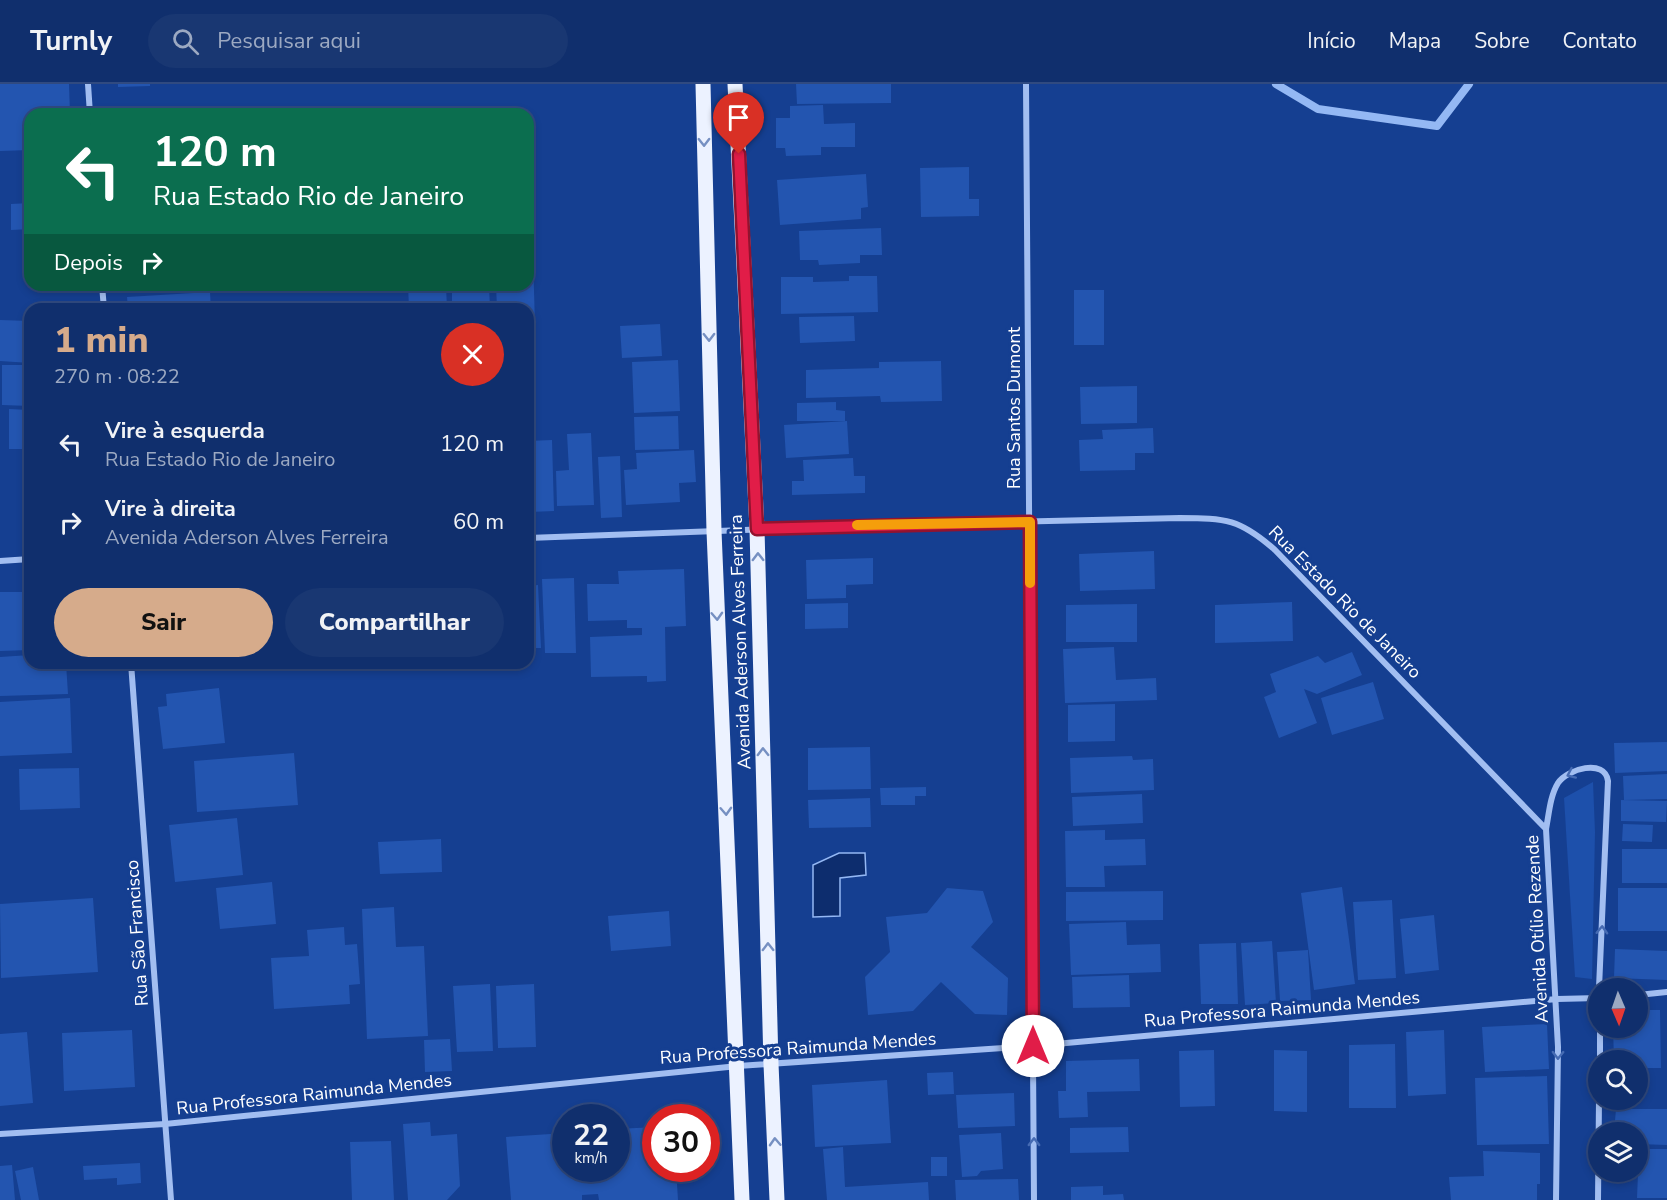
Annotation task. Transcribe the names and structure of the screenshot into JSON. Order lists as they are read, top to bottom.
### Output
{
  "streets": {
    "main road": ["Avenida Aderson Alves Ferreira"],
    "street": [
      "Rua Santos Dumont",
      "Rua Estado Rio de Janeiro",
      "Avenida Otílio Rezende",
      "Rua São Francisco",
      "Rua Professora Raimunda Mendes"
    ]
  },
  "crossings": [
    ["Rua Santos Dumont", "Rua Estado Rio de Janeiro"],
    ["Rua Santos Dumont", "Rua Professora Raimunda Mendes"],
    ["Rua Estado Rio de Janeiro", "Avenida Aderson Alves Ferreira"],
    ["Rua Estado Rio de Janeiro", "Avenida Otílio Rezende"],
    ["Avenida Aderson Alves Ferreira", "Rua Professora Raimunda Mendes"],
    ["Avenida Otílio Rezende", "Rua Professora Raimunda Mendes"],
    ["Rua São Francisco", "Rua Professora Raimunda Mendes"]
  ],
  "north": "bottom",
  "page": {
    "header": "Turnly",
    "search": "Pesquisar aqui",
    "nav": [
      "Início",
      "Mapa",
      "Sobre",
      "Contato"
    ],
    "turn": ["120 m", "Rua Estado Rio de Janeiro"],
    "then": "Depois",
    "heading": ["1 min", "270 m · 08:22"],
    "list": [
      {
        "name": "Vire à esquerda",
        "note": "Rua Estado Rio de Janeiro",
        "value": "120 m"
      },
      {
        "name": "Vire à direita",
        "note": "Avenida Aderson Alves Ferreira",
        "value": "60 m"
      }
    ],
    "buttons": ["Sair", "Compartilhar"],
    "speed": "22 km/h",
    "limit": "30"
  }
}
